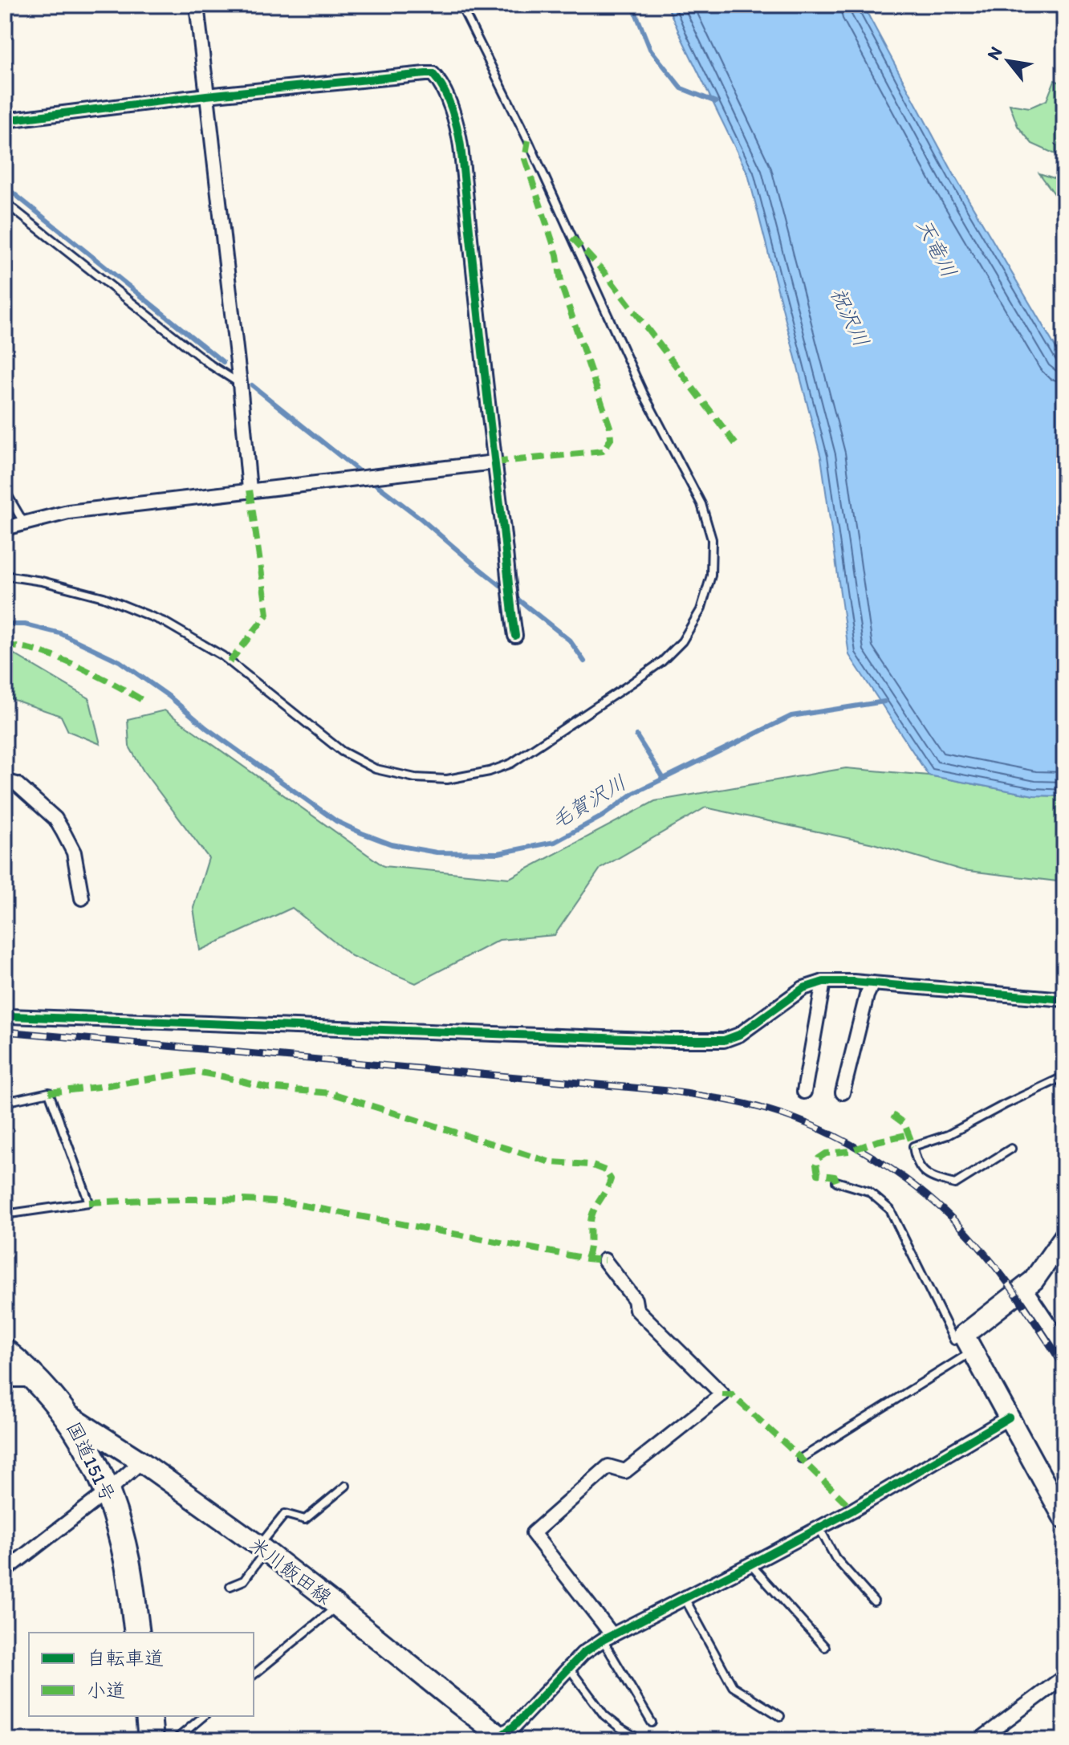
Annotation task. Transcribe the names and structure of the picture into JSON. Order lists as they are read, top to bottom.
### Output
{
  "streets": {
    "highway": ["国道151号"],
    "main road": ["米川飯田線"]
  },
  "crossings": [
    ["国道151号", "米川飯田線"]
  ],
  "water": ["天竜川", "祝沢川", "毛賀沢川"],
  "legend": ["自転車道", "小道"],
  "north": "top left"
}
